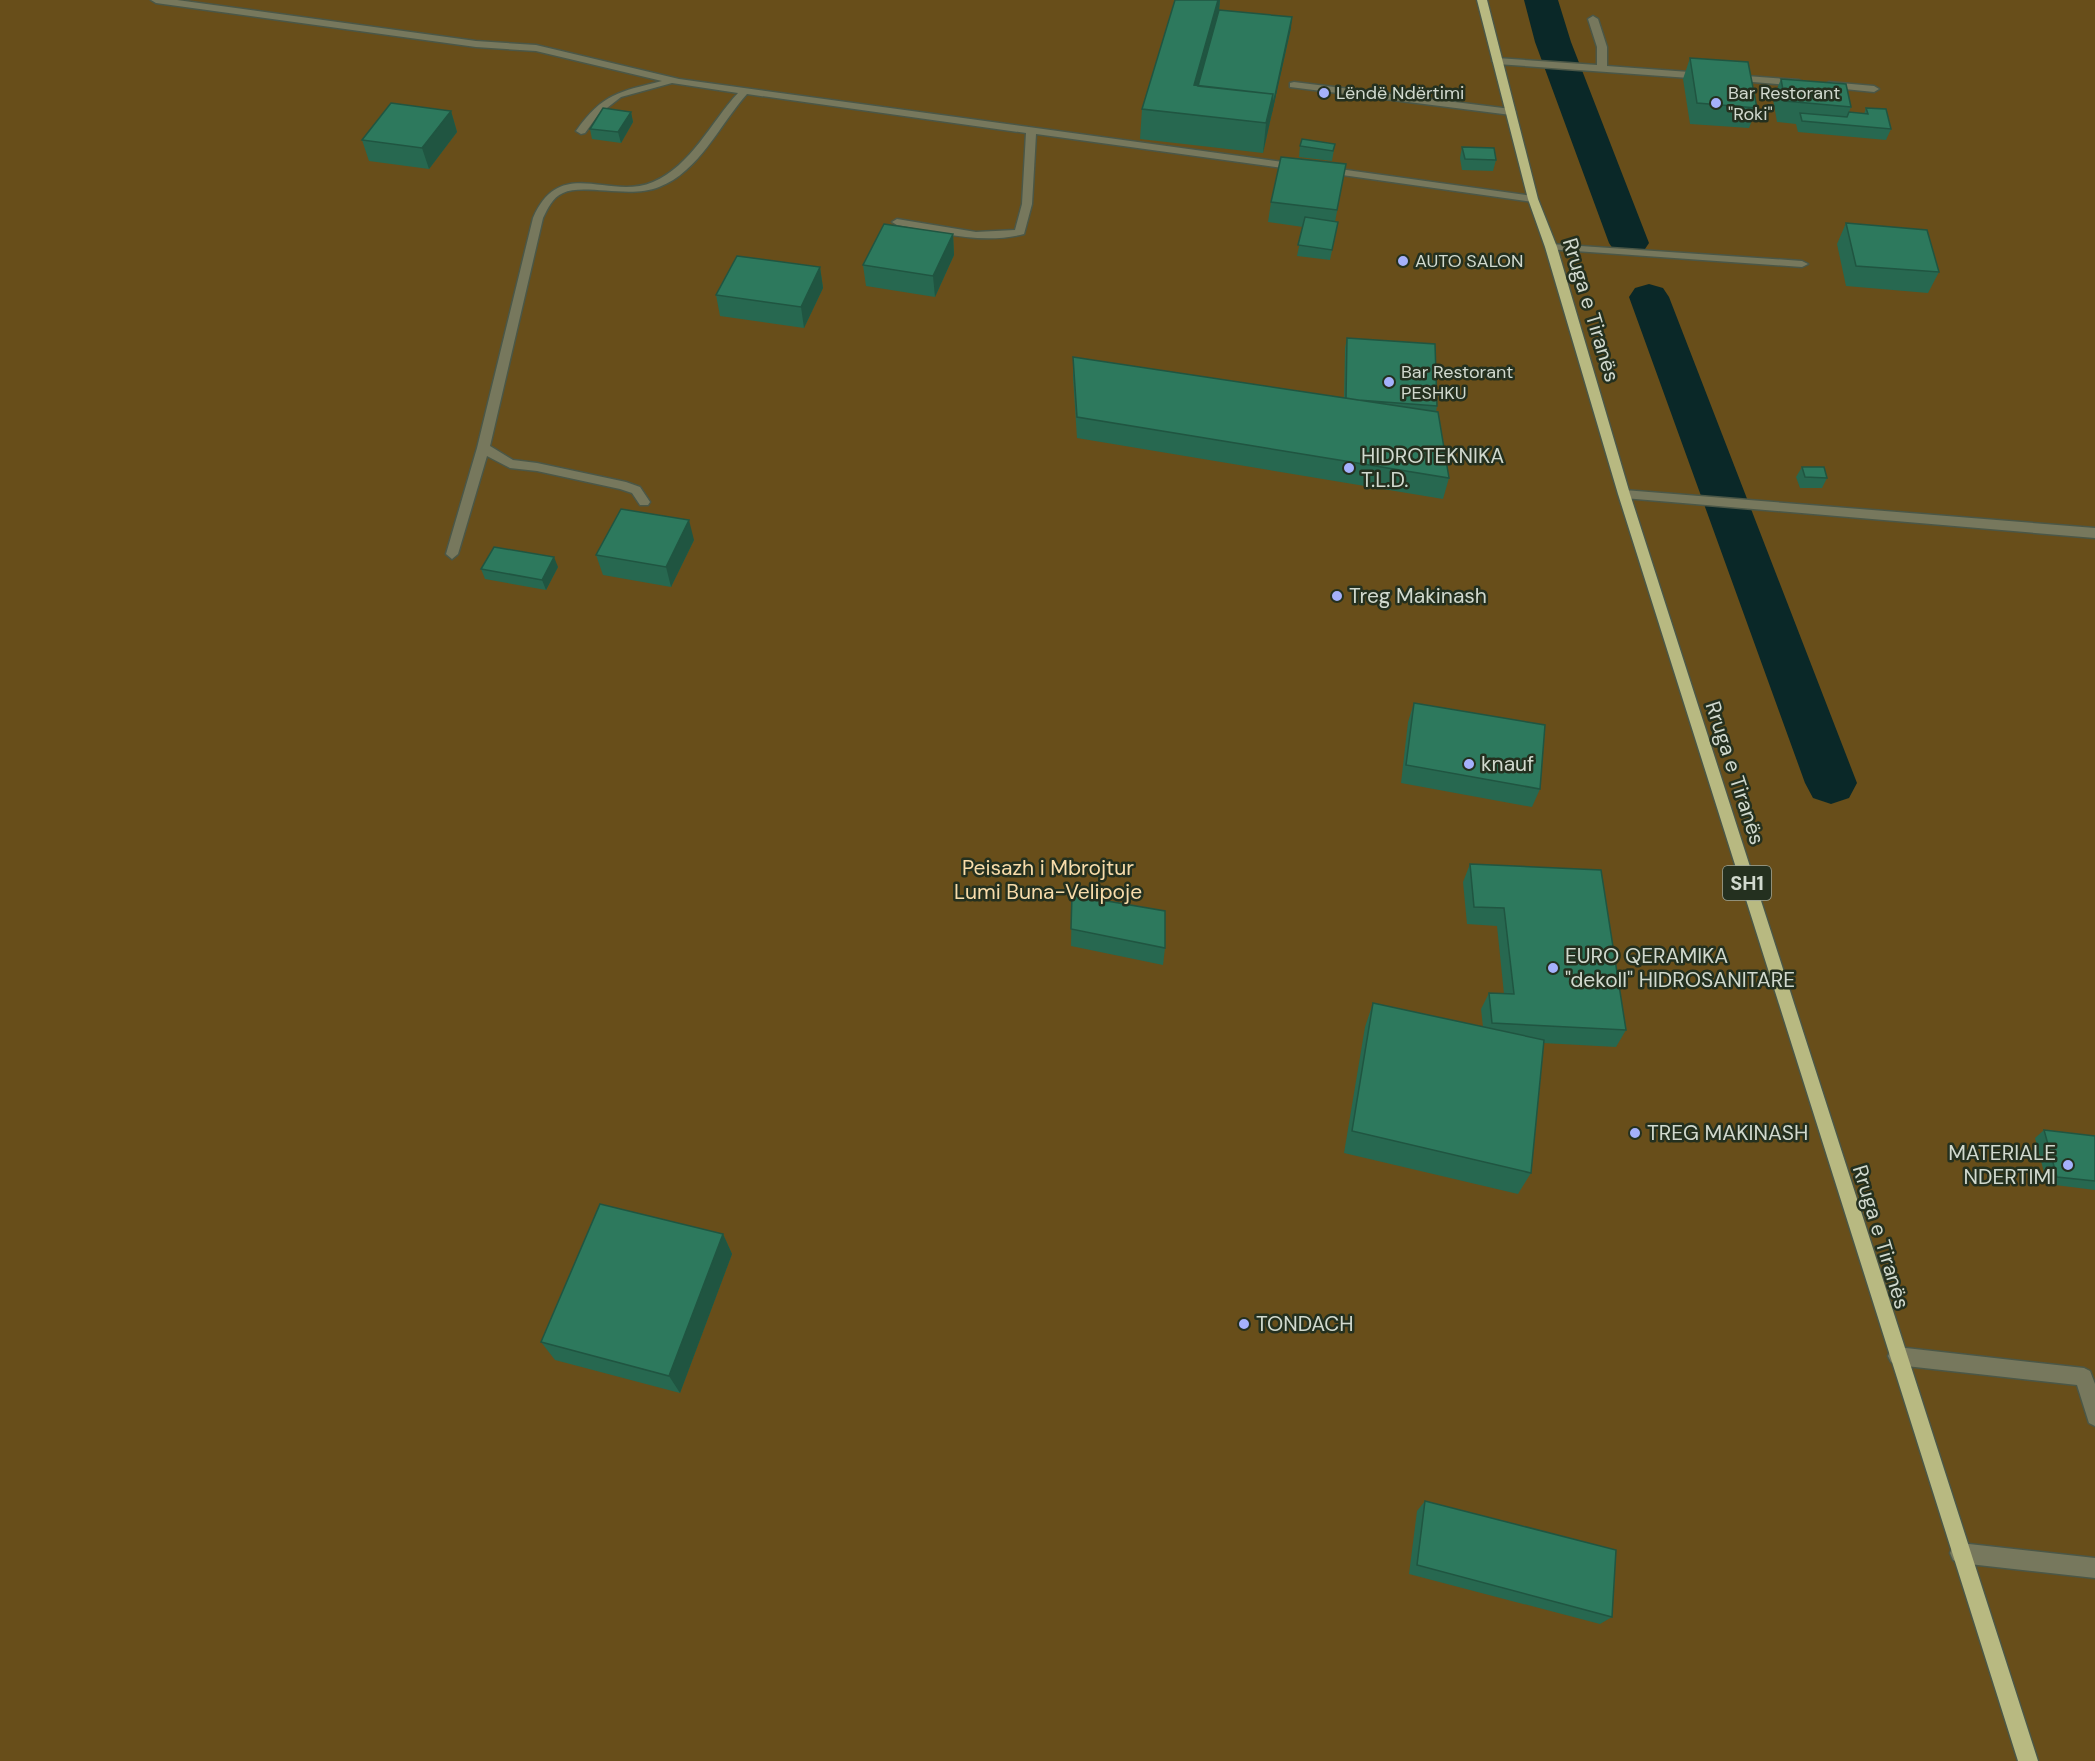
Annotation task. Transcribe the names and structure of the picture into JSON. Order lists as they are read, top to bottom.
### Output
{
  "streets": {
    "main road": ["Rruga e Tiranës", "SH1"]
  },
  "parks": ["Peisazh i Mbrojtur Lumi Buna-Velipoje"],
  "places": [
    "Lëndë Ndërtimi",
    "Bar Restorant \"Roki\"",
    "AUTO SALON",
    "Bar Restorant PESHKU",
    "HIDROTEKNIKA T.L.D.",
    "Treg Makinash",
    "knauf",
    "EURO QERAMIKA \"dekoll\" HIDROSANITARE",
    "TREG MAKINASH",
    "MATERIALE NDERTIMI",
    "TONDACH"
  ]
}
